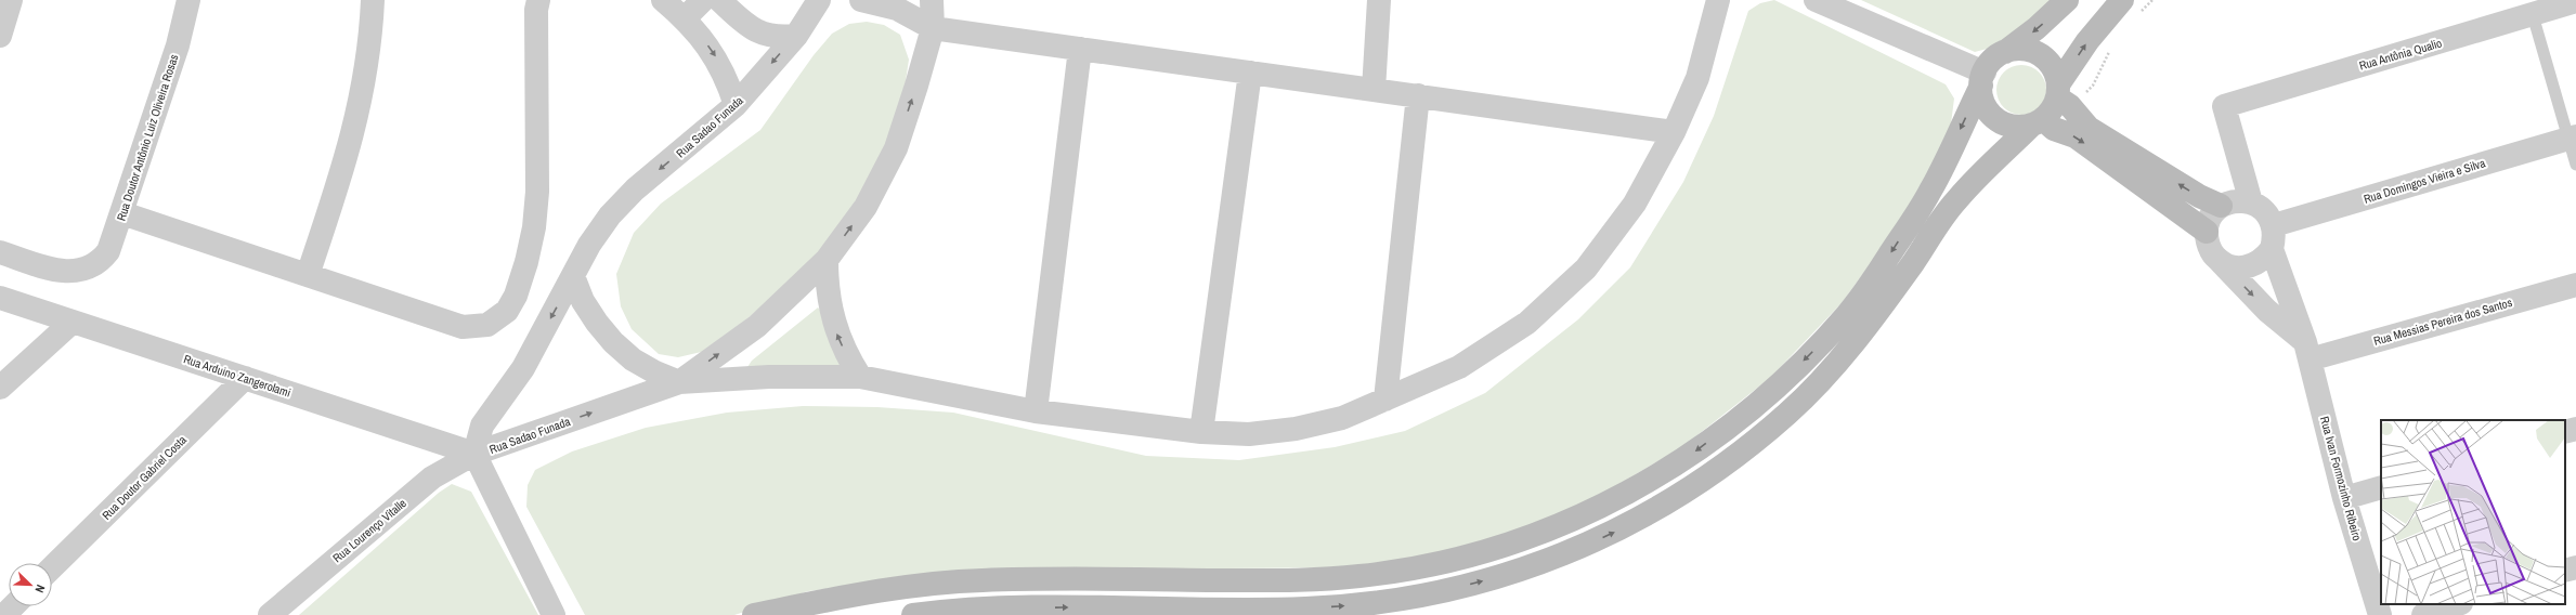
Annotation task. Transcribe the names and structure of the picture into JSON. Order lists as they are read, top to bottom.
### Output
{
  "streets": {
    "street": [
      "Rua Antônia Qualio",
      "Rua Sadao Funada",
      "Rua Doutor Antônio Luiz Oliveira Rosas",
      "Rua Domingos Vieira e Silva",
      "Rua Messias Pereira dos Santos",
      "Rua Arduino Zangerolami",
      "Rua Doutor Gabriel Costa",
      "Rua Ivan Formozinho Ribeiro",
      "Rua Lourenço Vitalle"
    ]
  },
  "crossings": [
    ["Rua Antônia Qualio", "Rua Domingos Vieira e Silva"],
    ["Rua Antônia Qualio", "Rua Ivan Formozinho Ribeiro"],
    ["Rua Sadao Funada", "Rua Arduino Zangerolami"],
    ["Rua Sadao Funada", "Rua Lourenço Vitalle"],
    ["Rua Domingos Vieira e Silva", "Rua Ivan Formozinho Ribeiro"],
    ["Rua Messias Pereira dos Santos", "Rua Ivan Formozinho Ribeiro"],
    ["Rua Arduino Zangerolami", "Rua Doutor Gabriel Costa"],
    ["Rua Arduino Zangerolami", "Rua Lourenço Vitalle"]
  ],
  "north": "bottom right"
}
